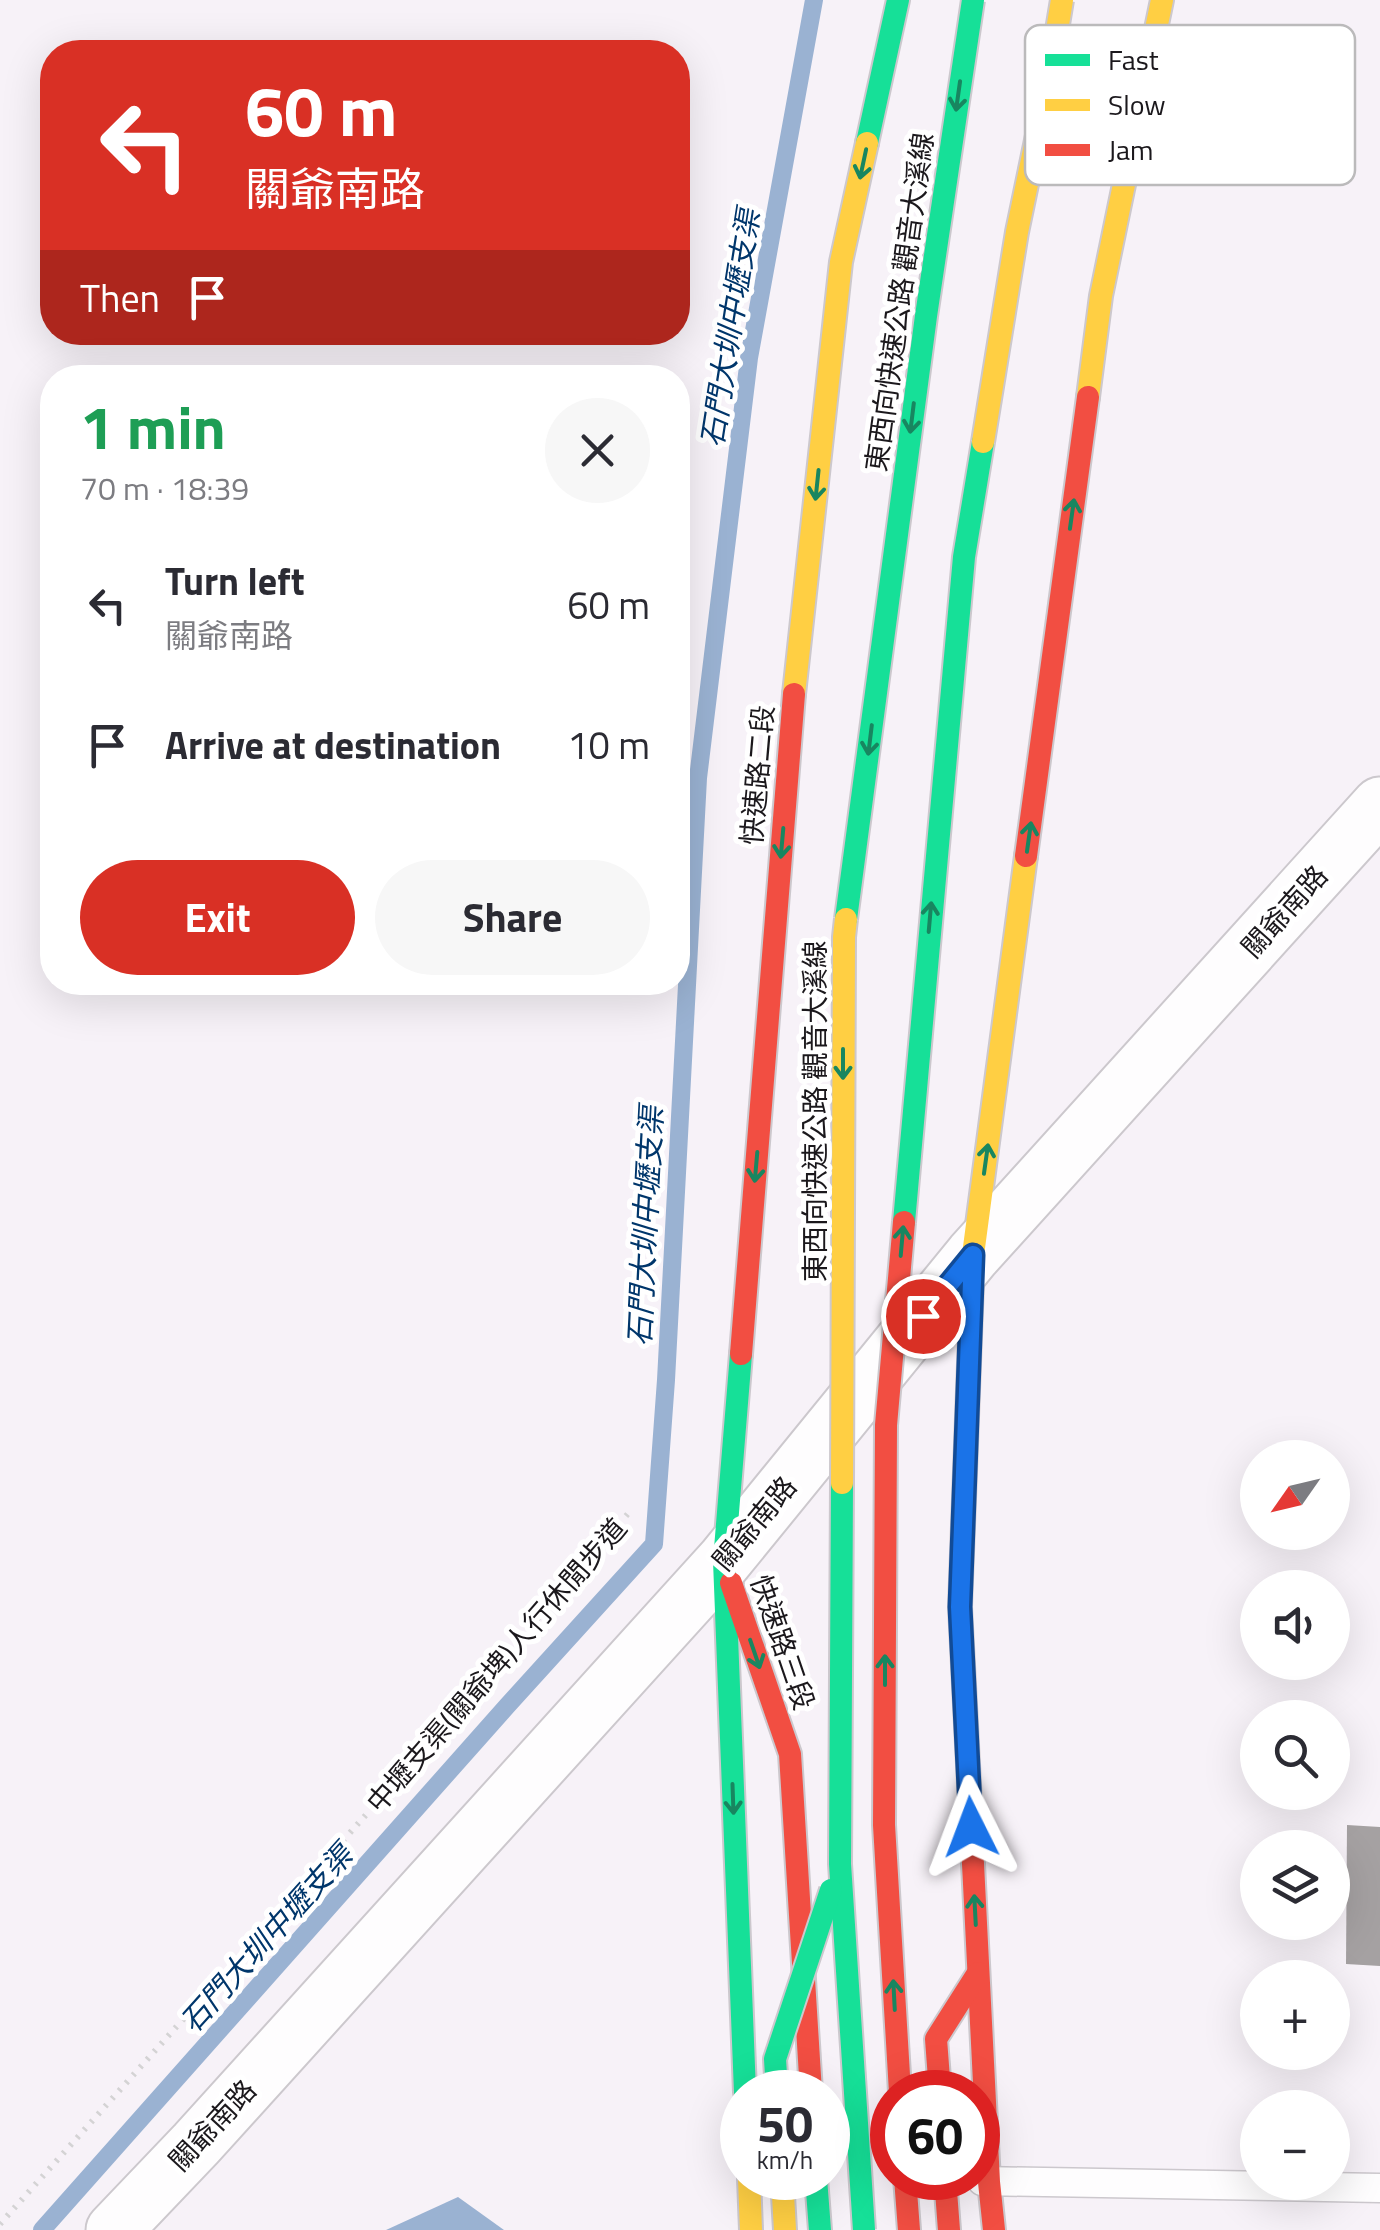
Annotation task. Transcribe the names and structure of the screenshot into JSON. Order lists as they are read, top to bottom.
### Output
{
  "streets": {
    "main road": ["東西向快速公路 觀音大溪線", "快速路二段", "快速路三段"],
    "street": ["關爺南路"],
    "path": ["中壢支渠(關爺埤)人行休閒步道"]
  },
  "crossings": [
    ["快速路二段", "關爺南路"],
    ["快速路二段", "快速路三段"],
    ["關爺南路", "快速路三段"]
  ],
  "water": ["石門大圳中壢支渠"],
  "legend": ["Fast", "Slow", "Jam"],
  "north": "bottom left",
  "page": {
    "turn": ["60 m", "關爺南路"],
    "then": "Then",
    "heading": ["1 min", "70 m · 18:39"],
    "list": [
      {
        "name": "Turn left",
        "note": "關爺南路",
        "value": "60 m"
      },
      {
        "name": "Arrive at destination",
        "value": "10 m"
      }
    ],
    "buttons": ["Exit", "Share"],
    "map_buttons": ["+", "−"],
    "speed": "50 km/h",
    "limit": "60"
  }
}
